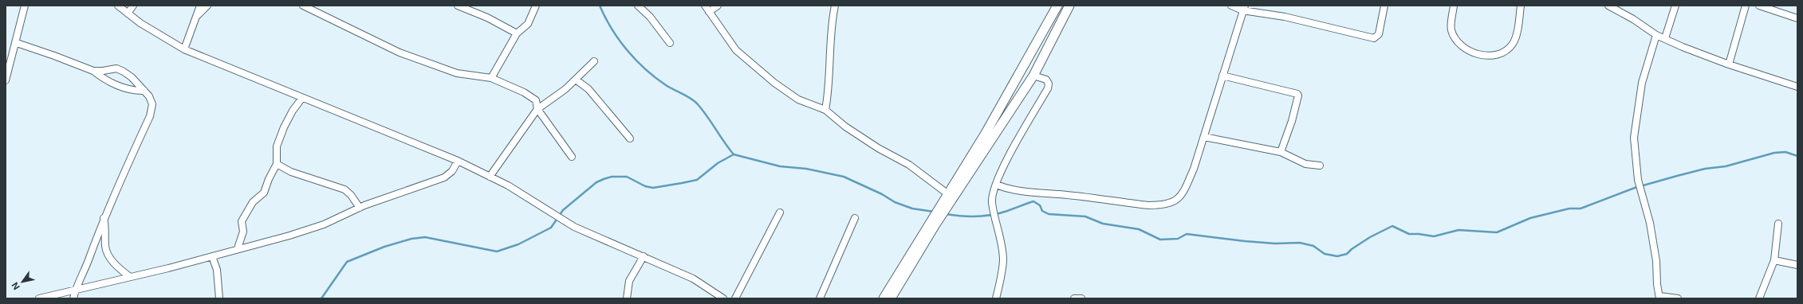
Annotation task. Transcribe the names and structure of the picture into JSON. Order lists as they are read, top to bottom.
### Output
{
  "north": "bottom left"
}
